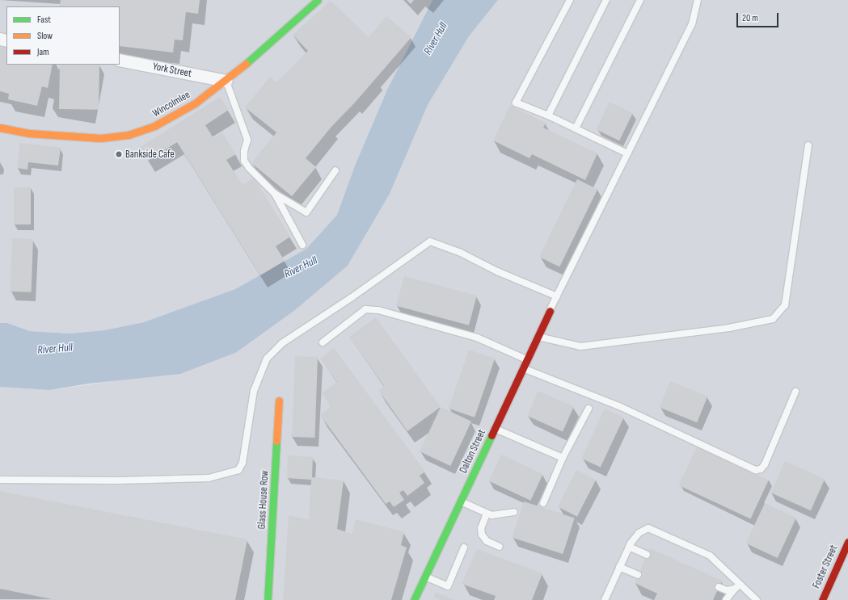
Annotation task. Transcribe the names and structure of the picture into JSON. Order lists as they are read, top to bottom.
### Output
{
  "streets": {
    "street": [
      "York Street",
      "Wincolmlee",
      "Dalton Street",
      "Glass House Row",
      "Foster Street"
    ]
  },
  "crossings": [
    ["York Street", "Wincolmlee"]
  ],
  "water": ["River Hull"],
  "places": ["Bankside Cafe"],
  "legend": ["Fast", "Slow", "Jam"],
  "scale_bar": "20 m"
}
